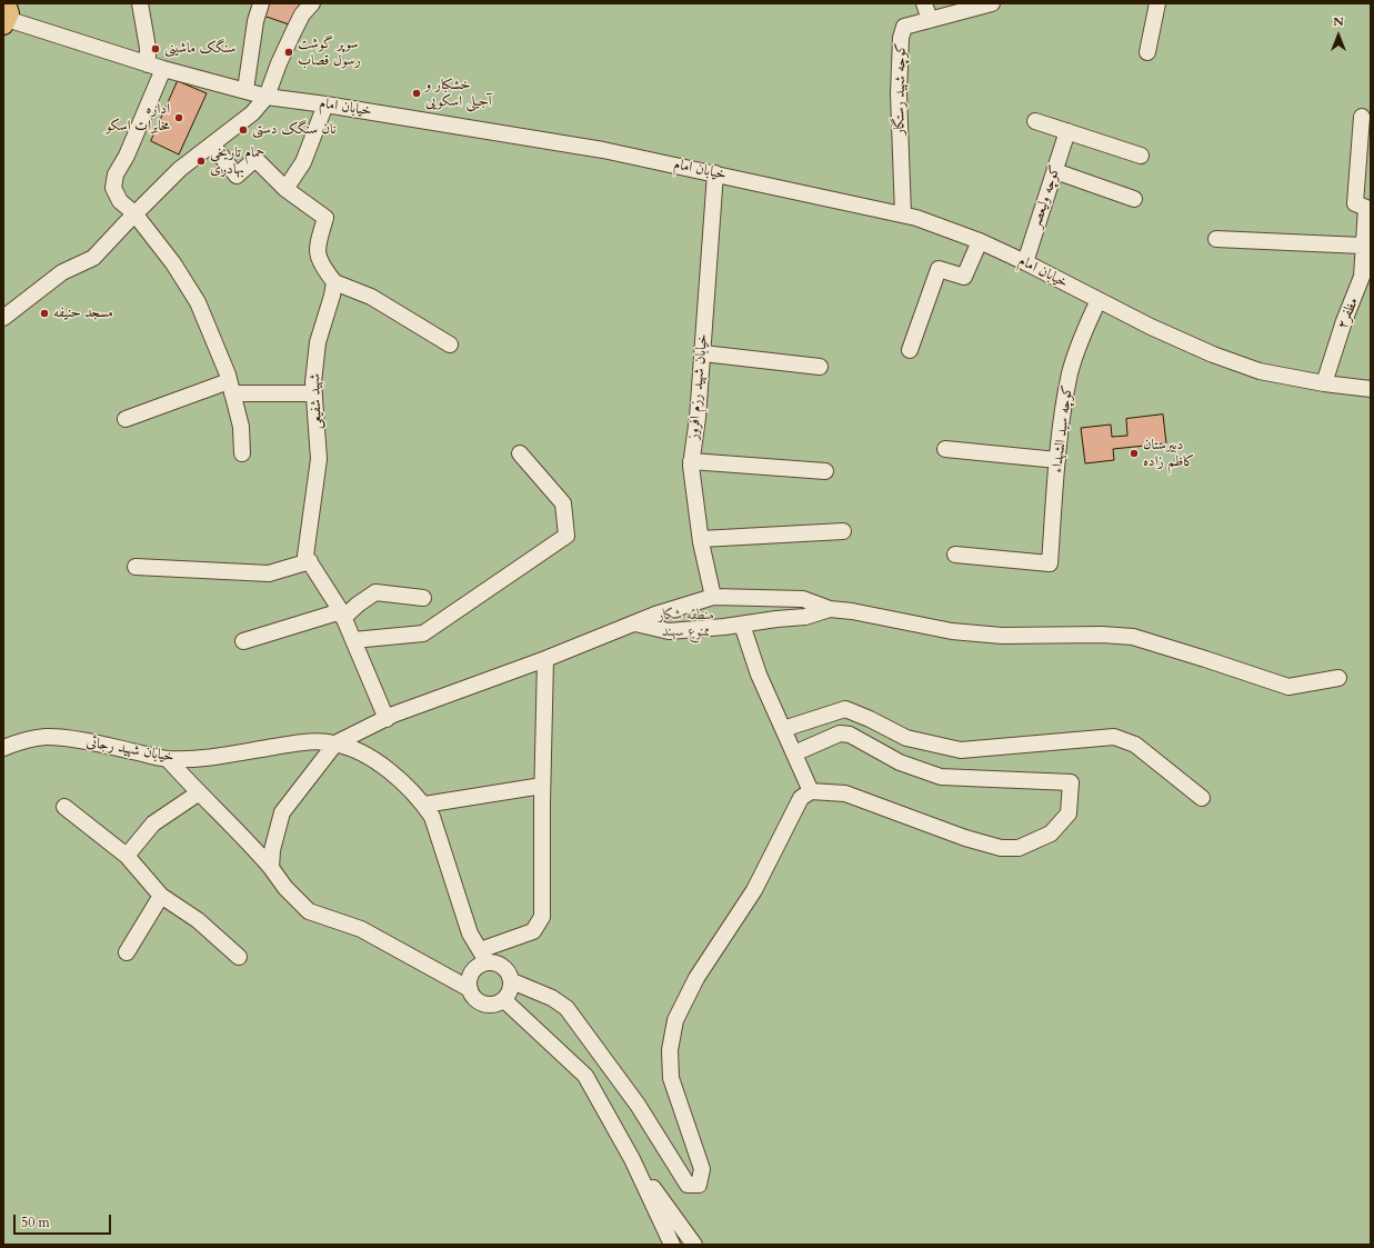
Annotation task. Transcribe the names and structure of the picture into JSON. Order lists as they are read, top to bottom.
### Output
{
  "streets": {
    "street": [
      "کوچه شهید رستگار",
      "خیابان امام",
      "کوچه ولیعصر",
      "مظفر۲",
      "خیابان شهید رزم افروز",
      "شهید شفیعی",
      "کوچه سید الشهداء",
      "خیابان شهید رجائی"
    ]
  },
  "crossings": [
    ["کوچه شهید رستگار", "خیابان امام"],
    ["خیابان امام", "کوچه ولیعصر"],
    ["خیابان امام", "مظفر۲"],
    ["خیابان امام", "خیابان شهید رزم افروز"],
    ["خیابان امام", "کوچه سید الشهداء"]
  ],
  "parks": ["منطقه شکار ممنوع سهند"],
  "places": [
    "سنگک ماشینی",
    "سوپر گوشت رسول قصاب",
    "خشکبار و آجیلی اسکویی",
    "اداره مخابرات اسکو",
    "نان سنگک دستی",
    "حمام تاریخی بهادری",
    "مسجد حنیفه",
    "دبیرستان کاظم زاده"
  ],
  "scale_bar": "50 m",
  "north": "top"
}
